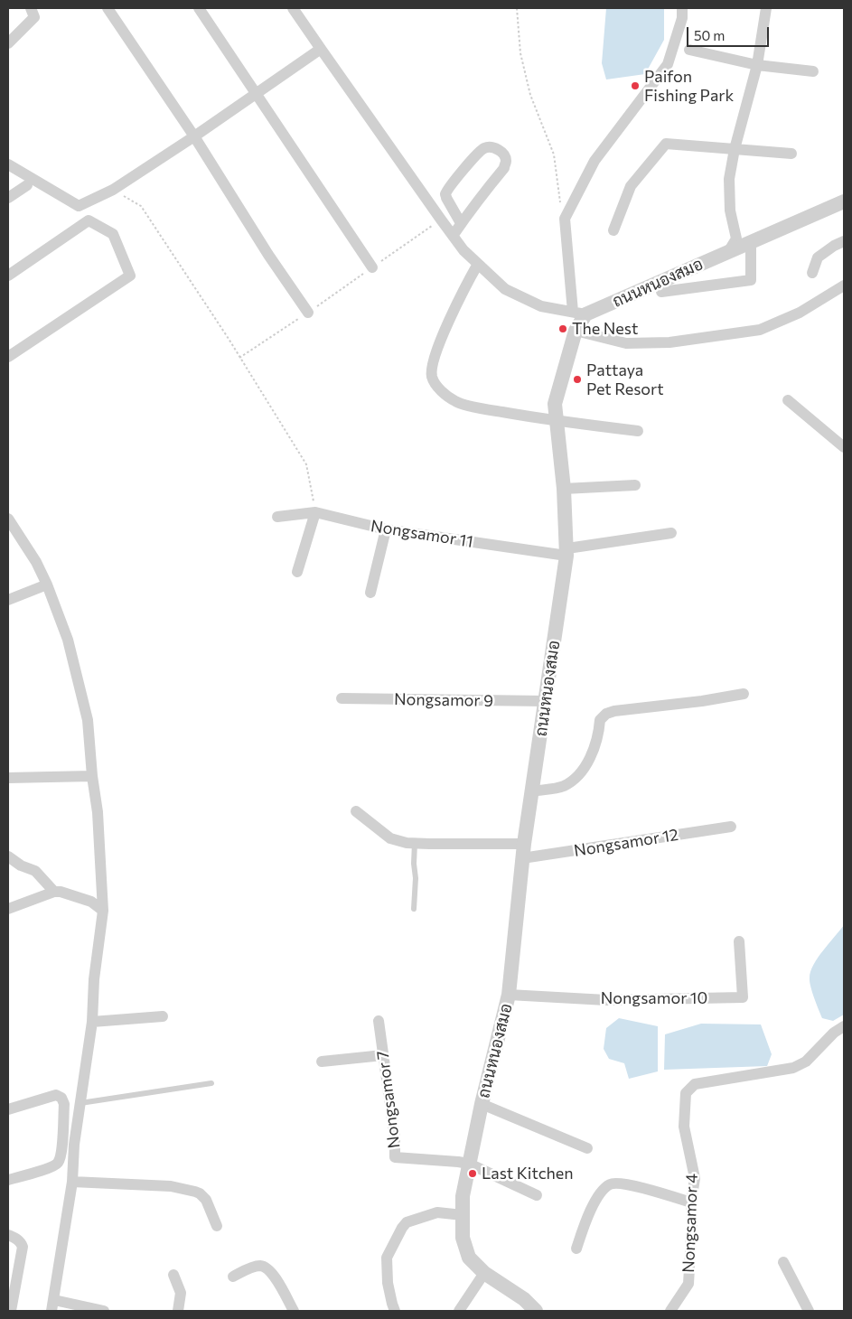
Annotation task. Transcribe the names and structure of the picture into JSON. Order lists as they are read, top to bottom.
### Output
{
  "streets": {
    "street": [
      "ถนนหนองสมอ",
      "Nongsamor 11",
      "Nongsamor 9",
      "Nongsamor 12",
      "Nongsamor 10",
      "Nongsamor 7",
      "Nongsamor 4"
    ]
  },
  "crossings": [
    ["ถนนหนองสมอ", "Nongsamor 11"],
    ["ถนนหนองสมอ", "Nongsamor 9"],
    ["ถนนหนองสมอ", "Nongsamor 12"],
    ["ถนนหนองสมอ", "Nongsamor 10"],
    ["ถนนหนองสมอ", "Nongsamor 7"]
  ],
  "places": [
    "Paifon Fishing Park",
    "The Nest",
    "Pattaya Pet Resort",
    "Last Kitchen"
  ],
  "scale_bar": "50 m"
}
